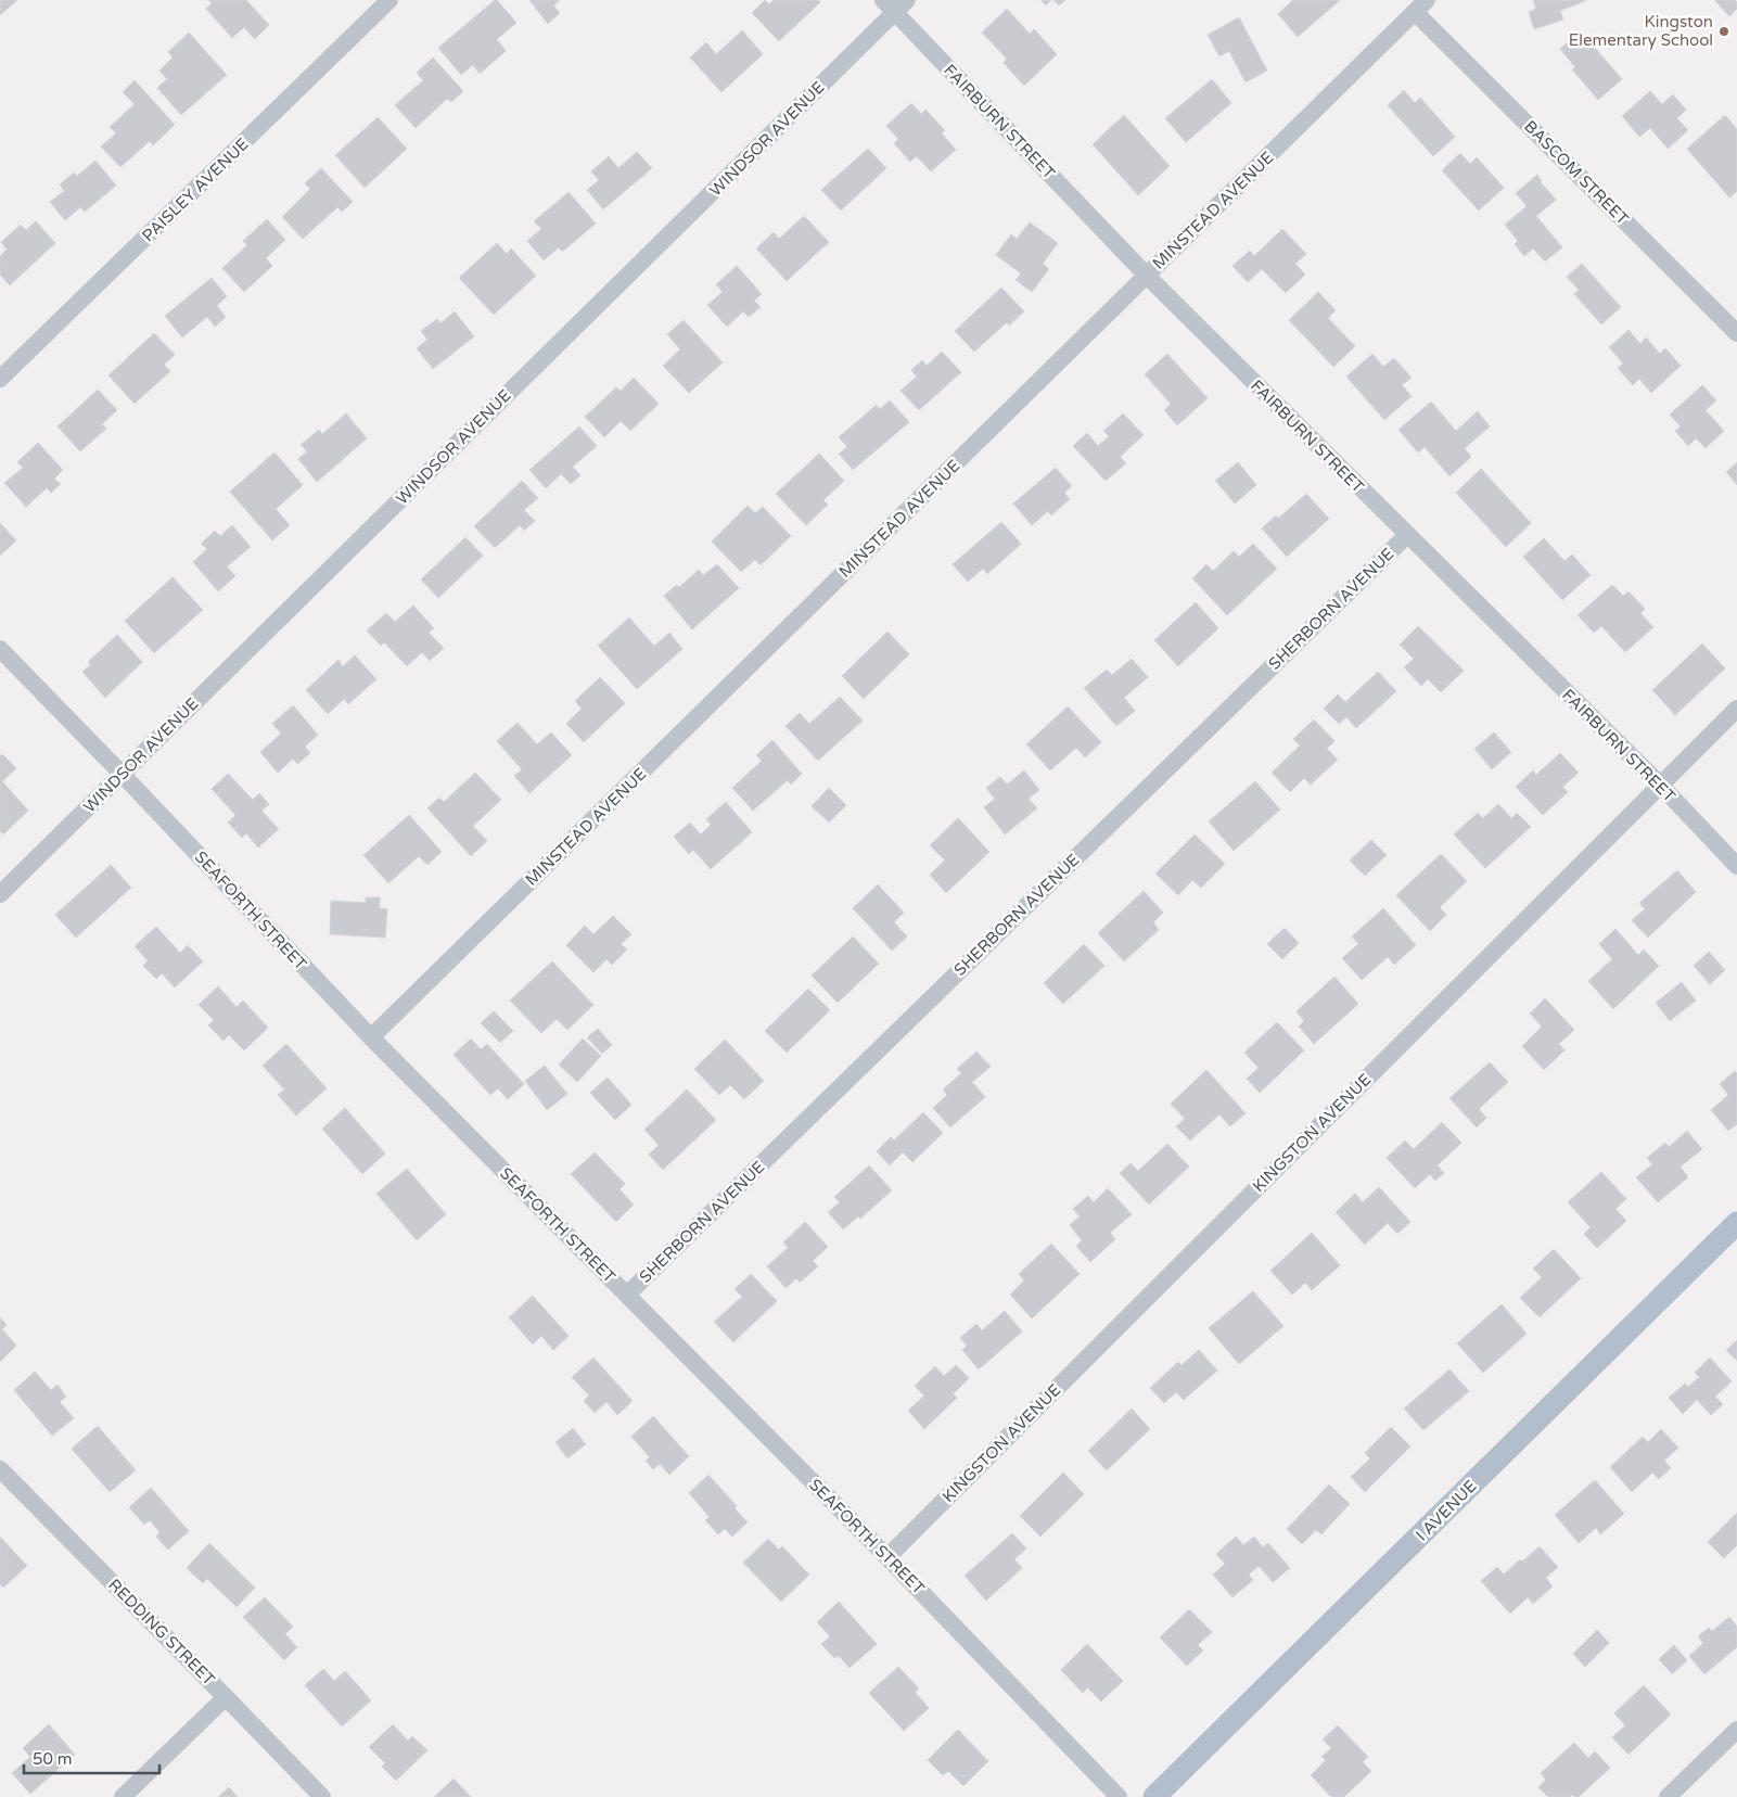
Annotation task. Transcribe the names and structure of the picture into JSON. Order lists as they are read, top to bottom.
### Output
{
  "streets": {
    "main road": ["I AVENUE"],
    "street": [
      "FAIRBURN STREET",
      "WINDSOR AVENUE",
      "BASCOM STREET",
      "PAISLEY AVENUE",
      "MINSTEAD AVENUE",
      "SHERBORN AVENUE",
      "SEAFORTH STREET",
      "KINGSTON AVENUE",
      "REDDING STREET"
    ]
  },
  "crossings": [
    ["FAIRBURN STREET", "WINDSOR AVENUE"],
    ["FAIRBURN STREET", "MINSTEAD AVENUE"],
    ["FAIRBURN STREET", "SHERBORN AVENUE"],
    ["FAIRBURN STREET", "KINGSTON AVENUE"],
    ["WINDSOR AVENUE", "SEAFORTH STREET"],
    ["BASCOM STREET", "MINSTEAD AVENUE"],
    ["MINSTEAD AVENUE", "SEAFORTH STREET"],
    ["SHERBORN AVENUE", "SEAFORTH STREET"],
    ["SEAFORTH STREET", "KINGSTON AVENUE"]
  ],
  "places": ["Kingston Elementary School"],
  "scale_bar": "50 m"
}
